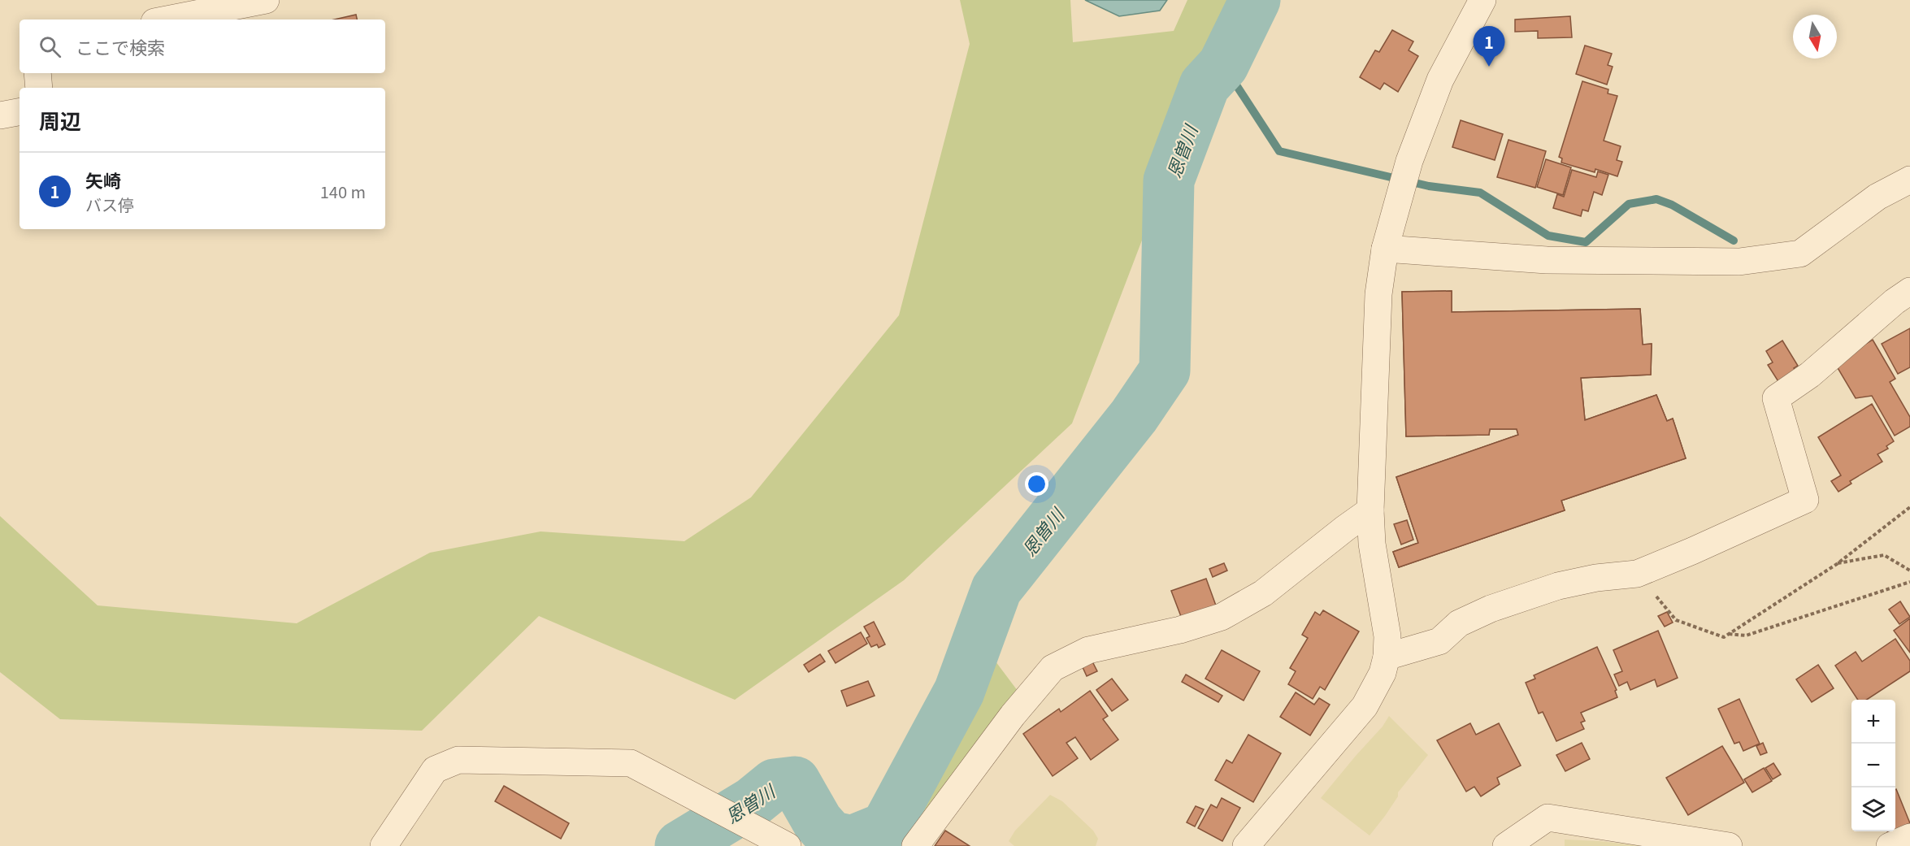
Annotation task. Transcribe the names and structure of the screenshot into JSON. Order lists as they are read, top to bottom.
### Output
{
  "water": ["恩曽川"],
  "north": "bottom",
  "page": {
    "search": "ここで検索",
    "pins": "1",
    "heading": "周辺",
    "list": [
      {
        "mark": "1",
        "name": "矢崎",
        "note": "バス停",
        "value": "140 m"
      }
    ],
    "map_buttons": ["+", "−"]
  }
}
